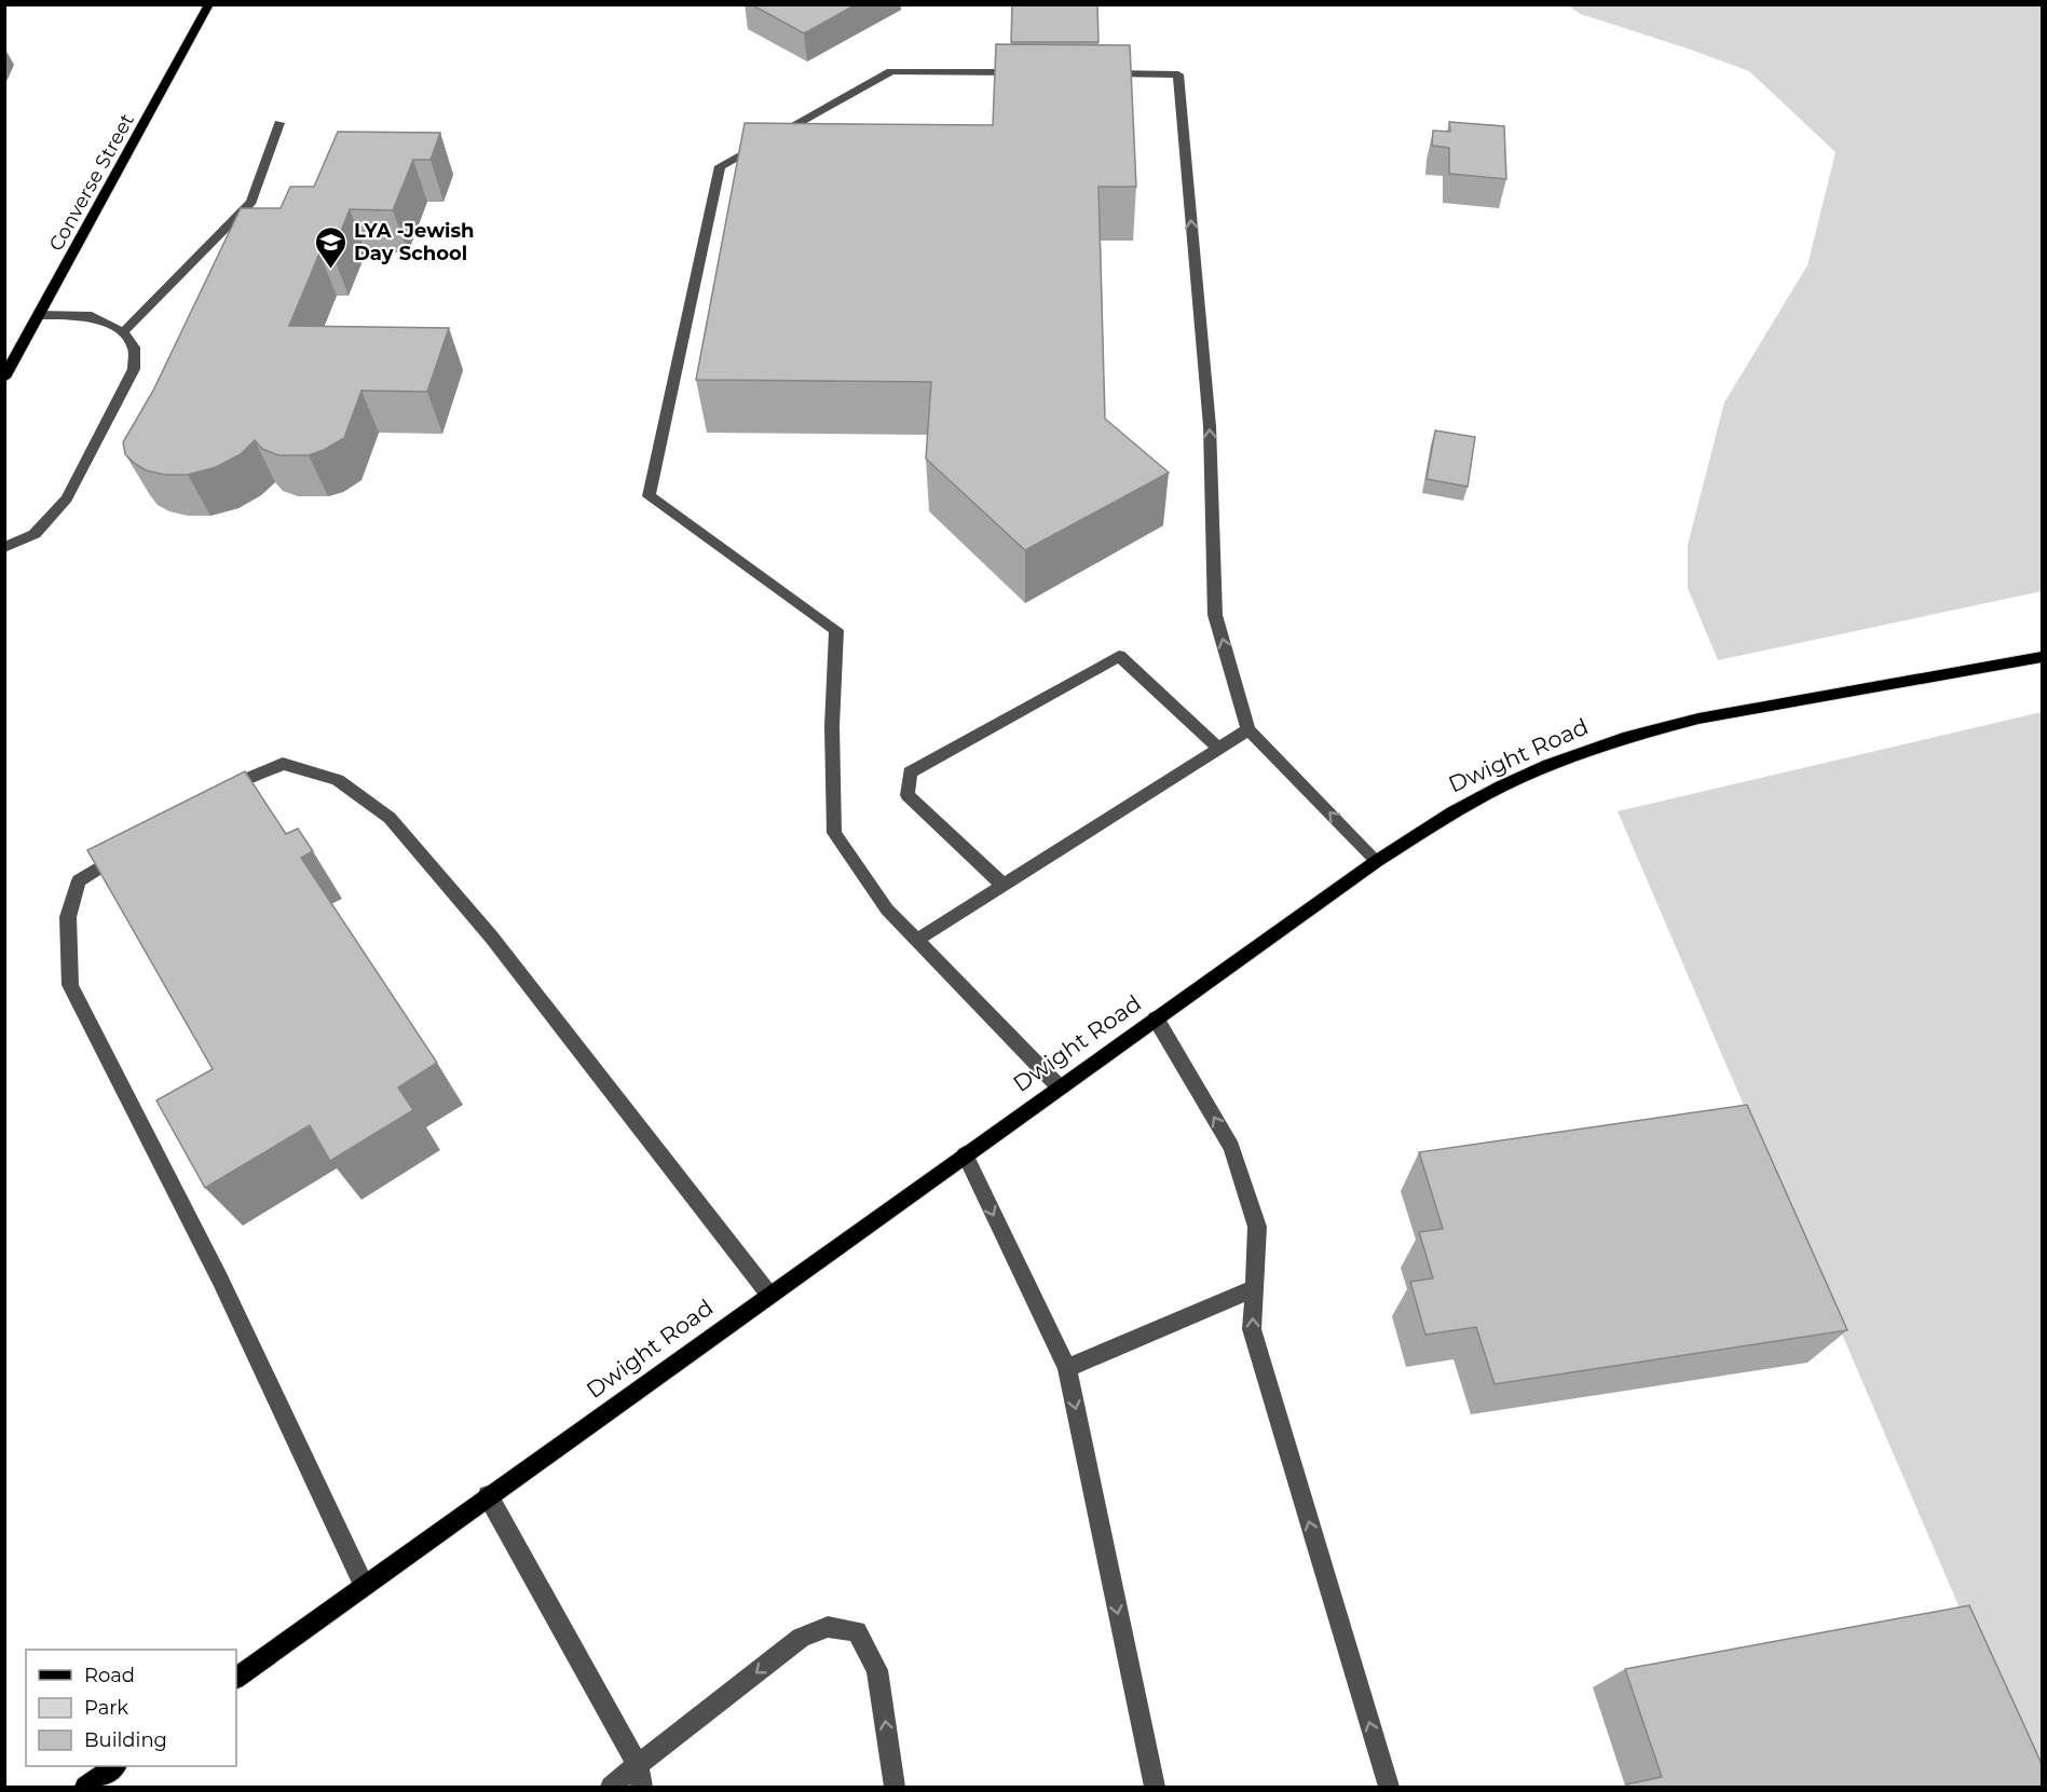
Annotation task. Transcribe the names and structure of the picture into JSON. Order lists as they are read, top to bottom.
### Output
{
  "streets": {
    "main road": ["Converse Street", "Dwight Road"]
  },
  "places": {
    "school or university": ["LYA -Jewish Day School"]
  },
  "legend": ["Road", "Park", "Building"]
}
